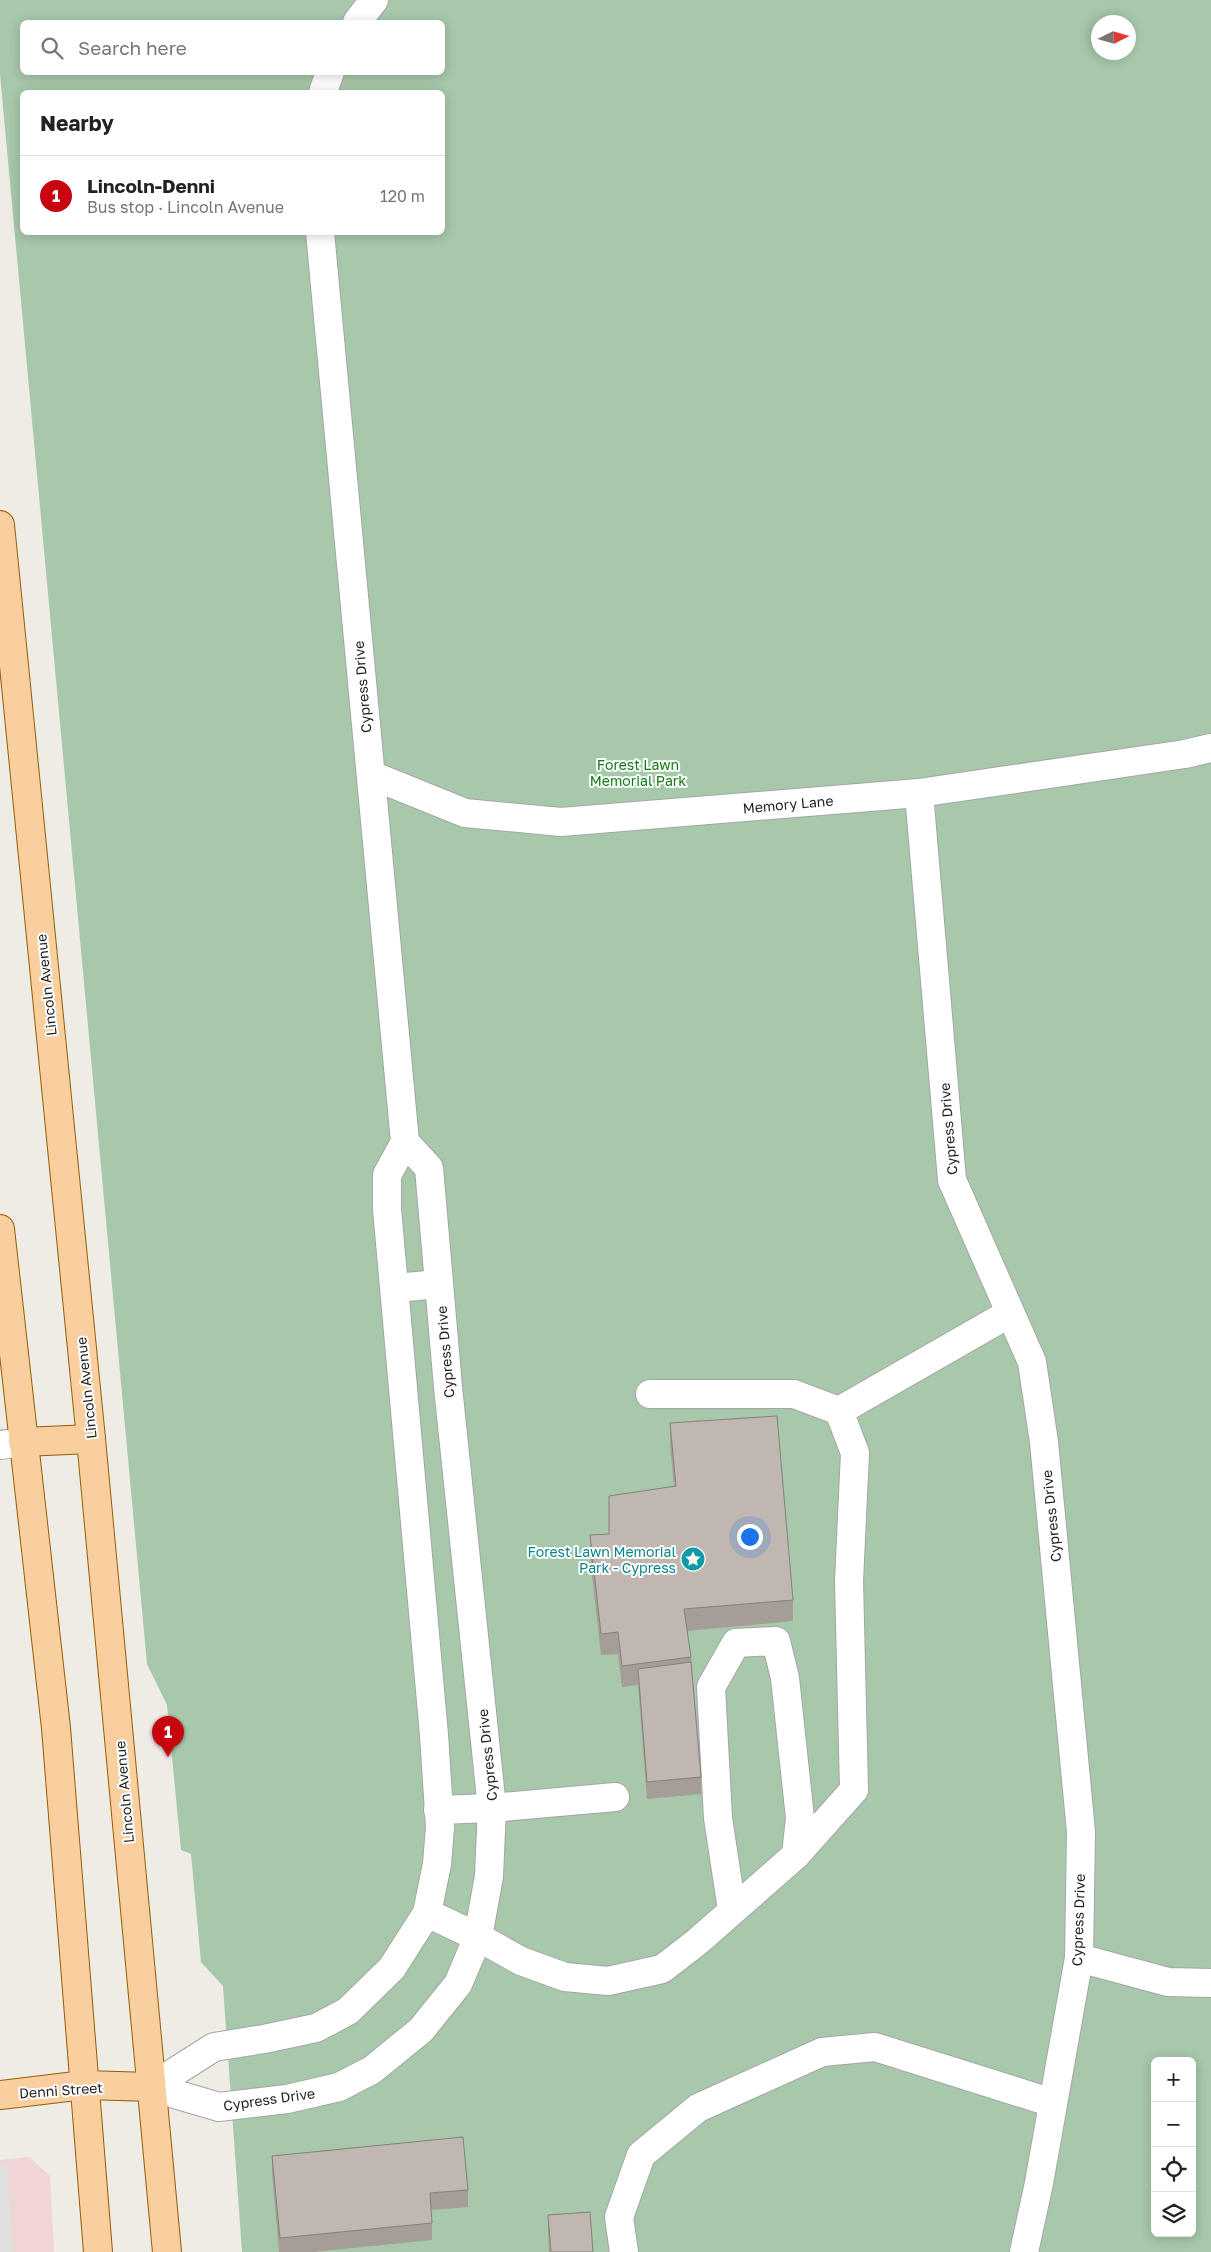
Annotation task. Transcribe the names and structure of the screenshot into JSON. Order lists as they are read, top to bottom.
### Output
{
  "streets": {
    "main road": ["Lincoln Avenue", "Denni Street"],
    "street": ["Cypress Drive", "Memory Lane"]
  },
  "crossings": [
    ["Cypress Drive", "Memory Lane"],
    ["Cypress Drive", "Lincoln Avenue"],
    ["Cypress Drive", "Denni Street"],
    ["Lincoln Avenue", "Denni Street"]
  ],
  "parks": ["Forest Lawn Memorial Park"],
  "places": {
    "place": ["Forest Lawn Memorial Park - Cypress"]
  },
  "north": "right",
  "page": {
    "search": "Search here",
    "heading": "Nearby",
    "list": [
      {
        "mark": "1",
        "name": "Lincoln-Denni",
        "note": "Bus stop · Lincoln Avenue",
        "value": "120 m"
      }
    ],
    "pins": "1",
    "map_buttons": ["+", "−"]
  }
}
